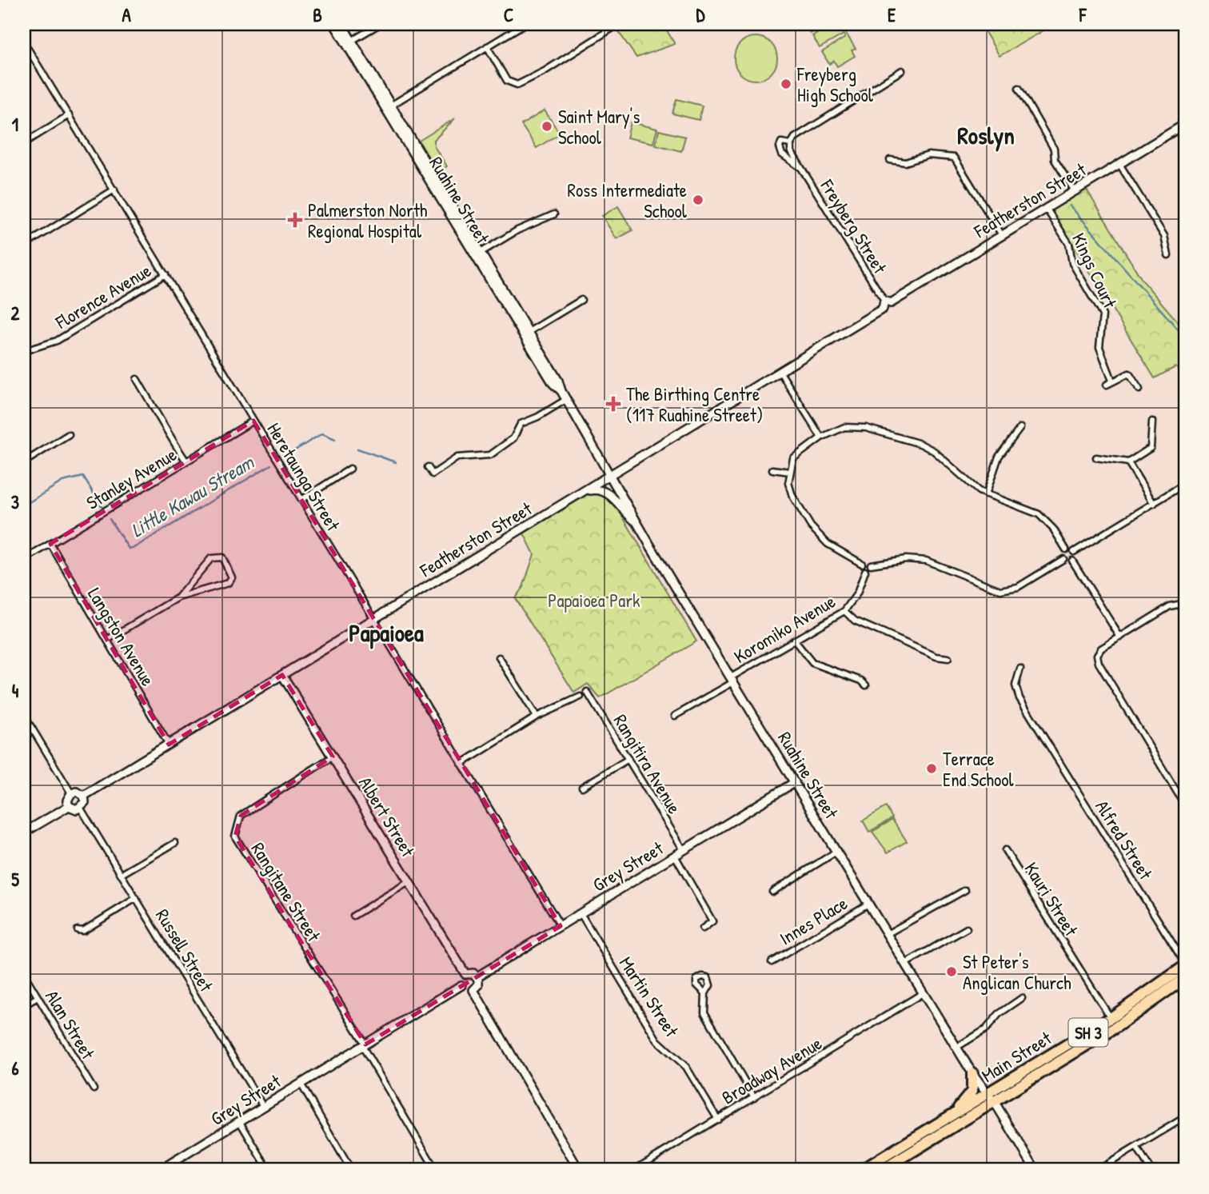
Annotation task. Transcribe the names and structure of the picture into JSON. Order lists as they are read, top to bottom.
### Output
{
  "streets": {
    "highway": ["SH 3", "Main Street"],
    "main road": [
      "Ruahine Street",
      "Featherston Street",
      "Albert Street",
      "Grey Street"
    ],
    "street": [
      "Freyberg Street",
      "Kings Court",
      "Florence Avenue",
      "Heretaunga Street",
      "Stanley Avenue",
      "Koromiko Avenue",
      "Langston Avenue",
      "Rangitira Avenue",
      "Alfred Street",
      "Rangitane Street",
      "Kauri Street",
      "Innes Place",
      "Russell Street",
      "Martin Street",
      "Alan Street",
      "Broadway Avenue"
    ]
  },
  "crossings": [
    ["Ruahine Street", "Featherston Street"],
    ["Ruahine Street", "Koromiko Avenue"],
    ["Ruahine Street", "Grey Street"],
    ["Ruahine Street", "Innes Place"],
    ["Ruahine Street", "Main Street"],
    ["Ruahine Street", "Broadway Avenue"],
    ["Featherston Street", "Freyberg Street"],
    ["Featherston Street", "Kings Court"],
    ["Featherston Street", "Heretaunga Street"],
    ["Featherston Street", "Langston Avenue"],
    ["Featherston Street", "Albert Street"],
    ["Featherston Street", "Russell Street"],
    ["Florence Avenue", "Heretaunga Street"],
    ["Heretaunga Street", "Stanley Avenue"],
    ["Heretaunga Street", "Grey Street"],
    ["Stanley Avenue", "Langston Avenue"],
    ["Rangitira Avenue", "Grey Street"],
    ["Albert Street", "Grey Street"],
    ["Albert Street", "Rangitane Street"],
    ["Alfred Street", "Main Street"],
    ["Grey Street", "Rangitane Street"],
    ["Grey Street", "Russell Street"],
    ["Grey Street", "Martin Street"],
    ["Kauri Street", "Main Street"],
    ["Martin Street", "Broadway Avenue"]
  ],
  "districts": ["Roslyn", "Papaioea"],
  "water": ["Little Kawau Stream"],
  "parks": ["Papaioea Park"],
  "places": {
    "other": [
      "Freyberg High School",
      "Saint Mary's School",
      "Ross Intermediate School",
      "Terrace End School",
      "St Peter's Anglican Church"
    ],
    "health": ["Palmerston North Regional Hospital", "The Birthing Centre (117 Ruahine Street)"]
  },
  "grid": {
    "columns": [
      "A",
      "B",
      "C",
      "D",
      "E",
      "F"
    ],
    "rows": [
      "1",
      "2",
      "3",
      "4",
      "5",
      "6"
    ]
  }
}
